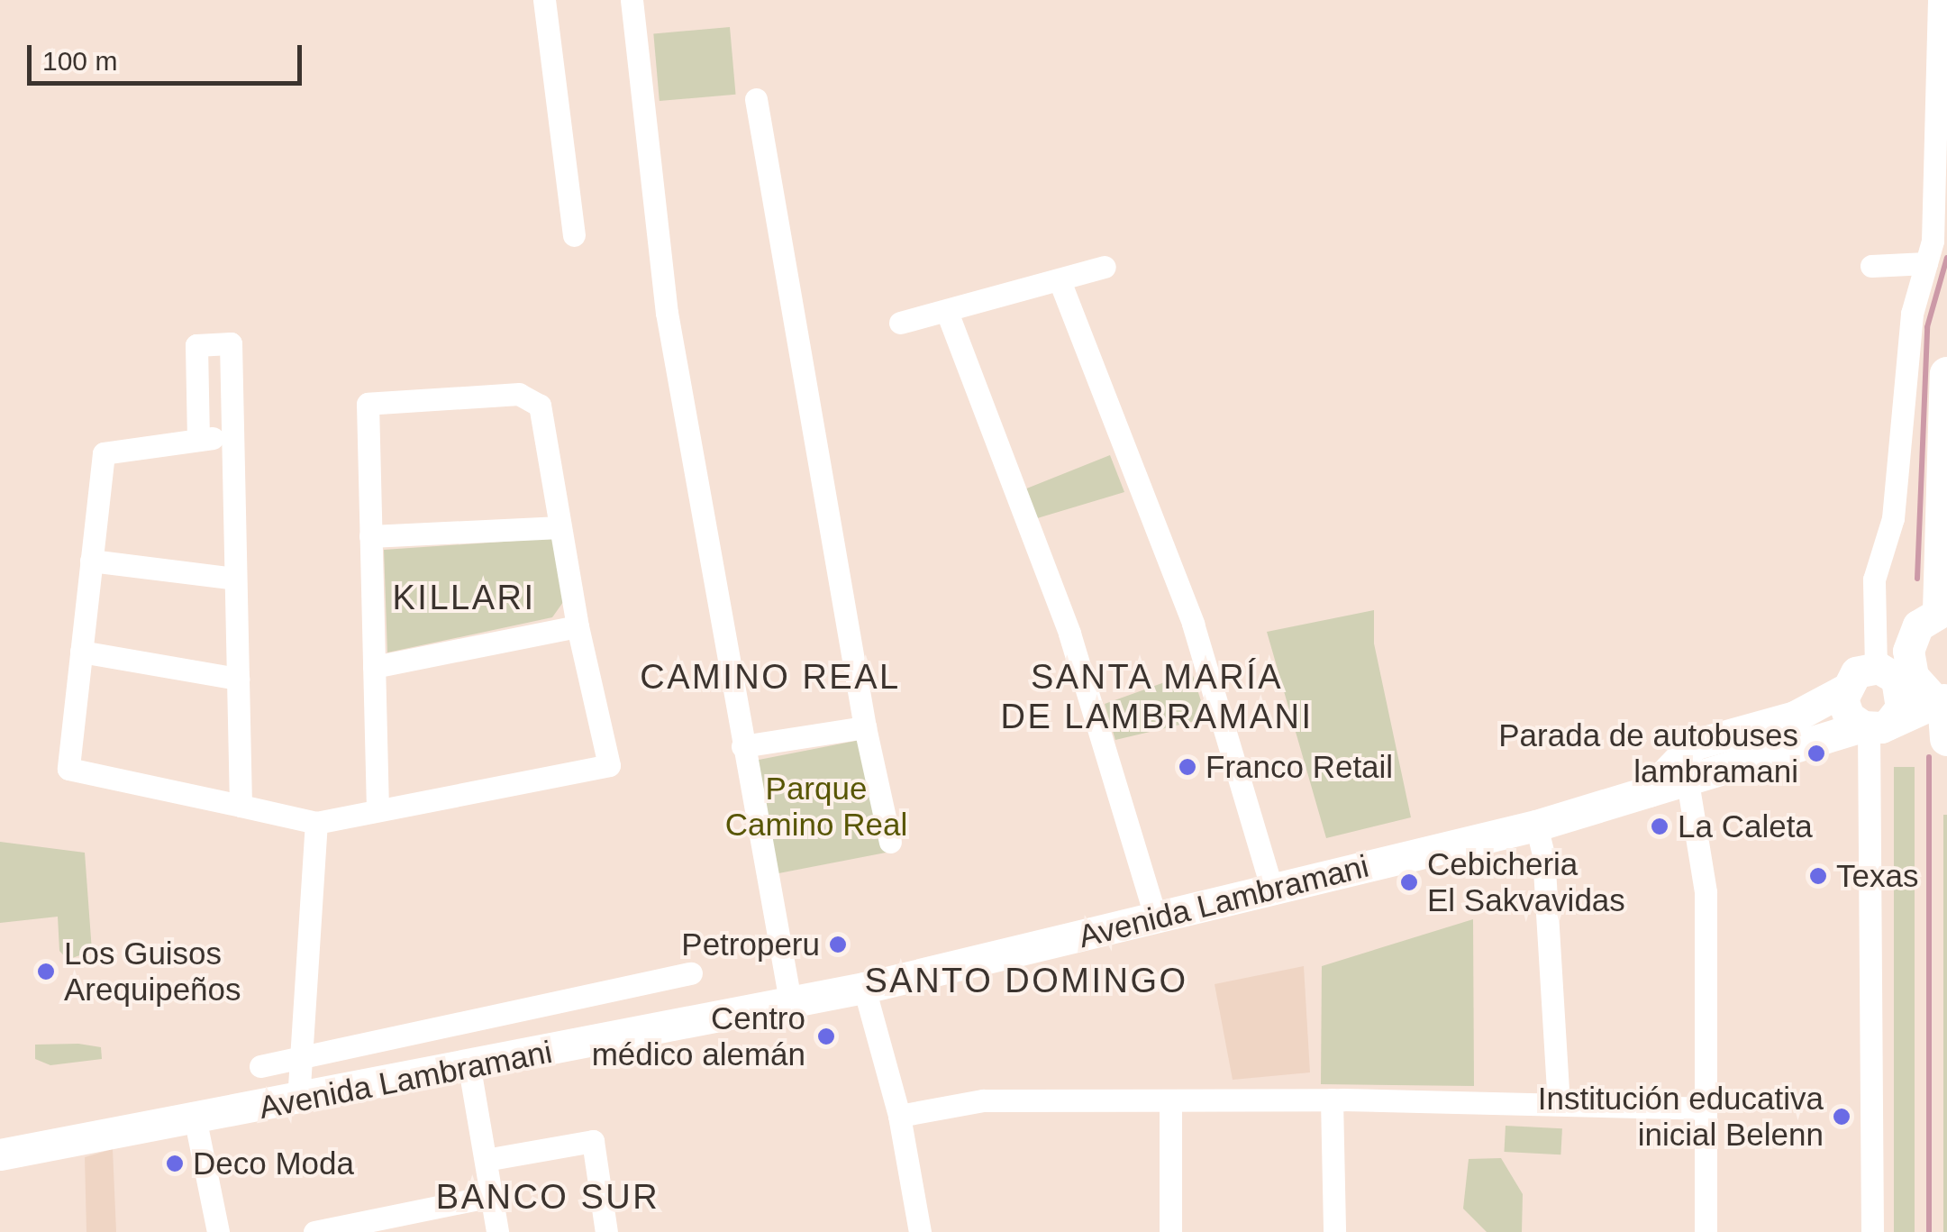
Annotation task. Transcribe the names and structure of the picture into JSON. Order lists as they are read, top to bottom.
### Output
{
  "streets": {
    "main road": ["Avenida Lambramani"]
  },
  "districts": [
    "KILLARI",
    "CAMINO REAL",
    "SANTA MARÍA DE LAMBRAMANI",
    "SANTO DOMINGO",
    "BANCO SUR"
  ],
  "parks": ["Parque Camino Real"],
  "places": [
    "Parada de autobuses lambramani",
    "Franco Retail",
    "La Caleta",
    "Texas",
    "Cebicheria El Sakvavidas",
    "Petroperu",
    "Los Guisos Arequipeños",
    "Centro médico alemán",
    "Institución educativa inicial Belenn",
    "Deco Moda"
  ],
  "scale_bar": "100 m"
}
